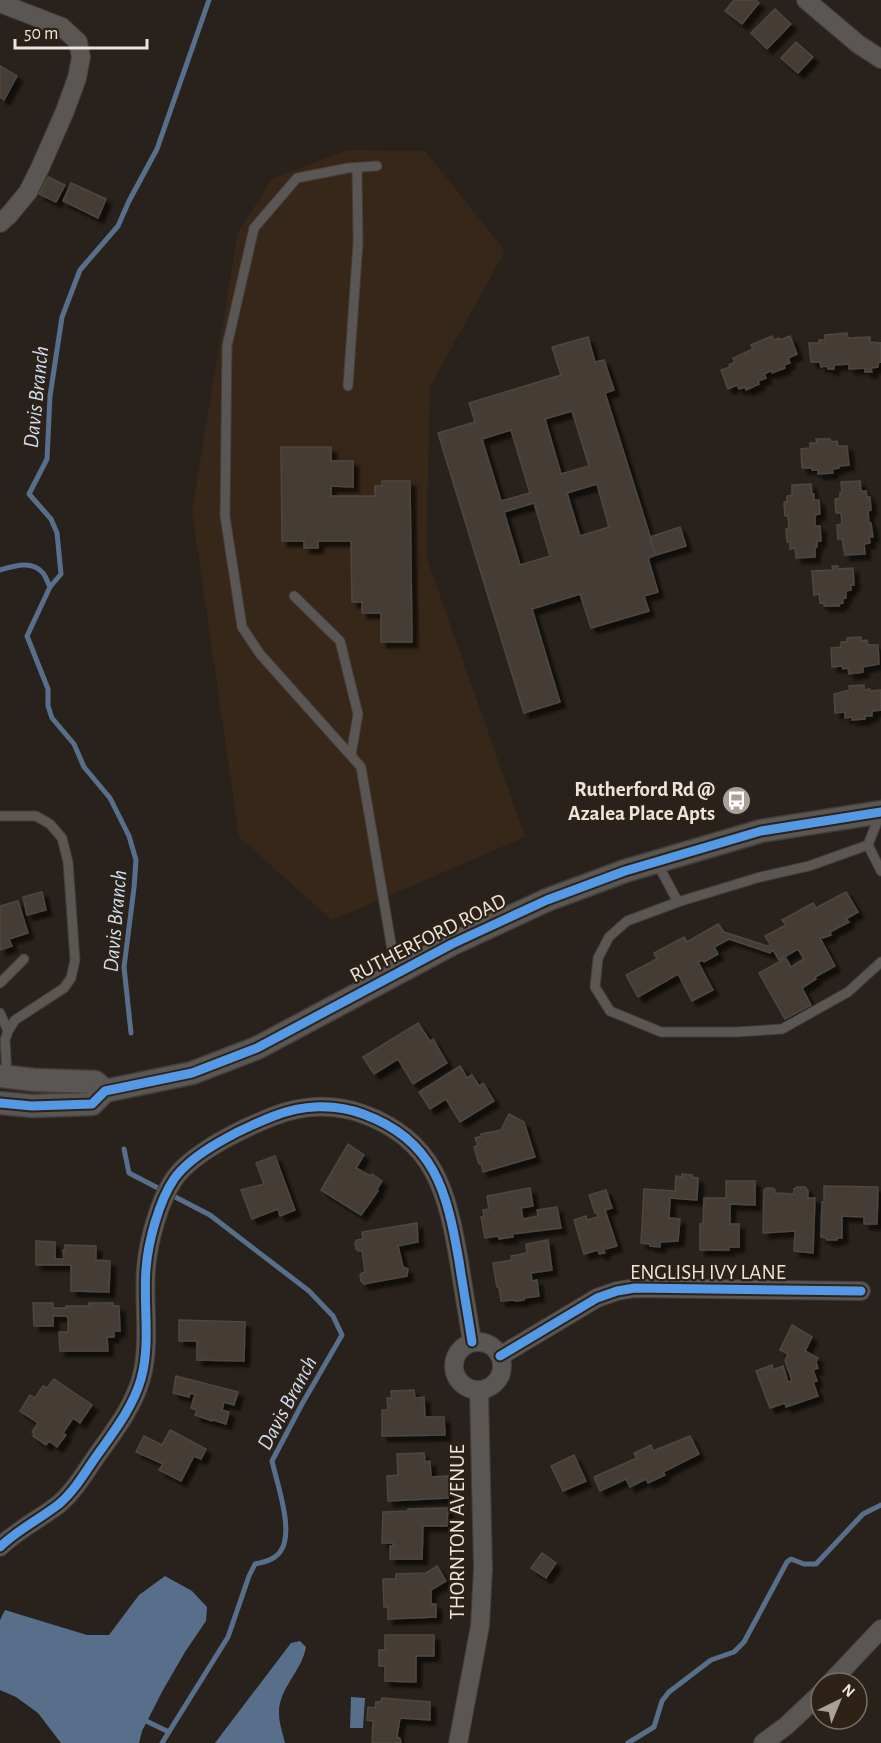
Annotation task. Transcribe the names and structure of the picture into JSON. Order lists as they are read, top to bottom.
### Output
{
  "streets": {
    "street": ["RUTHERFORD ROAD", "ENGLISH IVY LANE", "THORNTON AVENUE"]
  },
  "crossings": [
    ["ENGLISH IVY LANE", "THORNTON AVENUE"]
  ],
  "water": ["Davis Branch"],
  "places": {
    "bus stop": ["Rutherford Rd @ Azalea Place Apts"]
  },
  "scale_bar": "50 m",
  "north": "top right"
}
